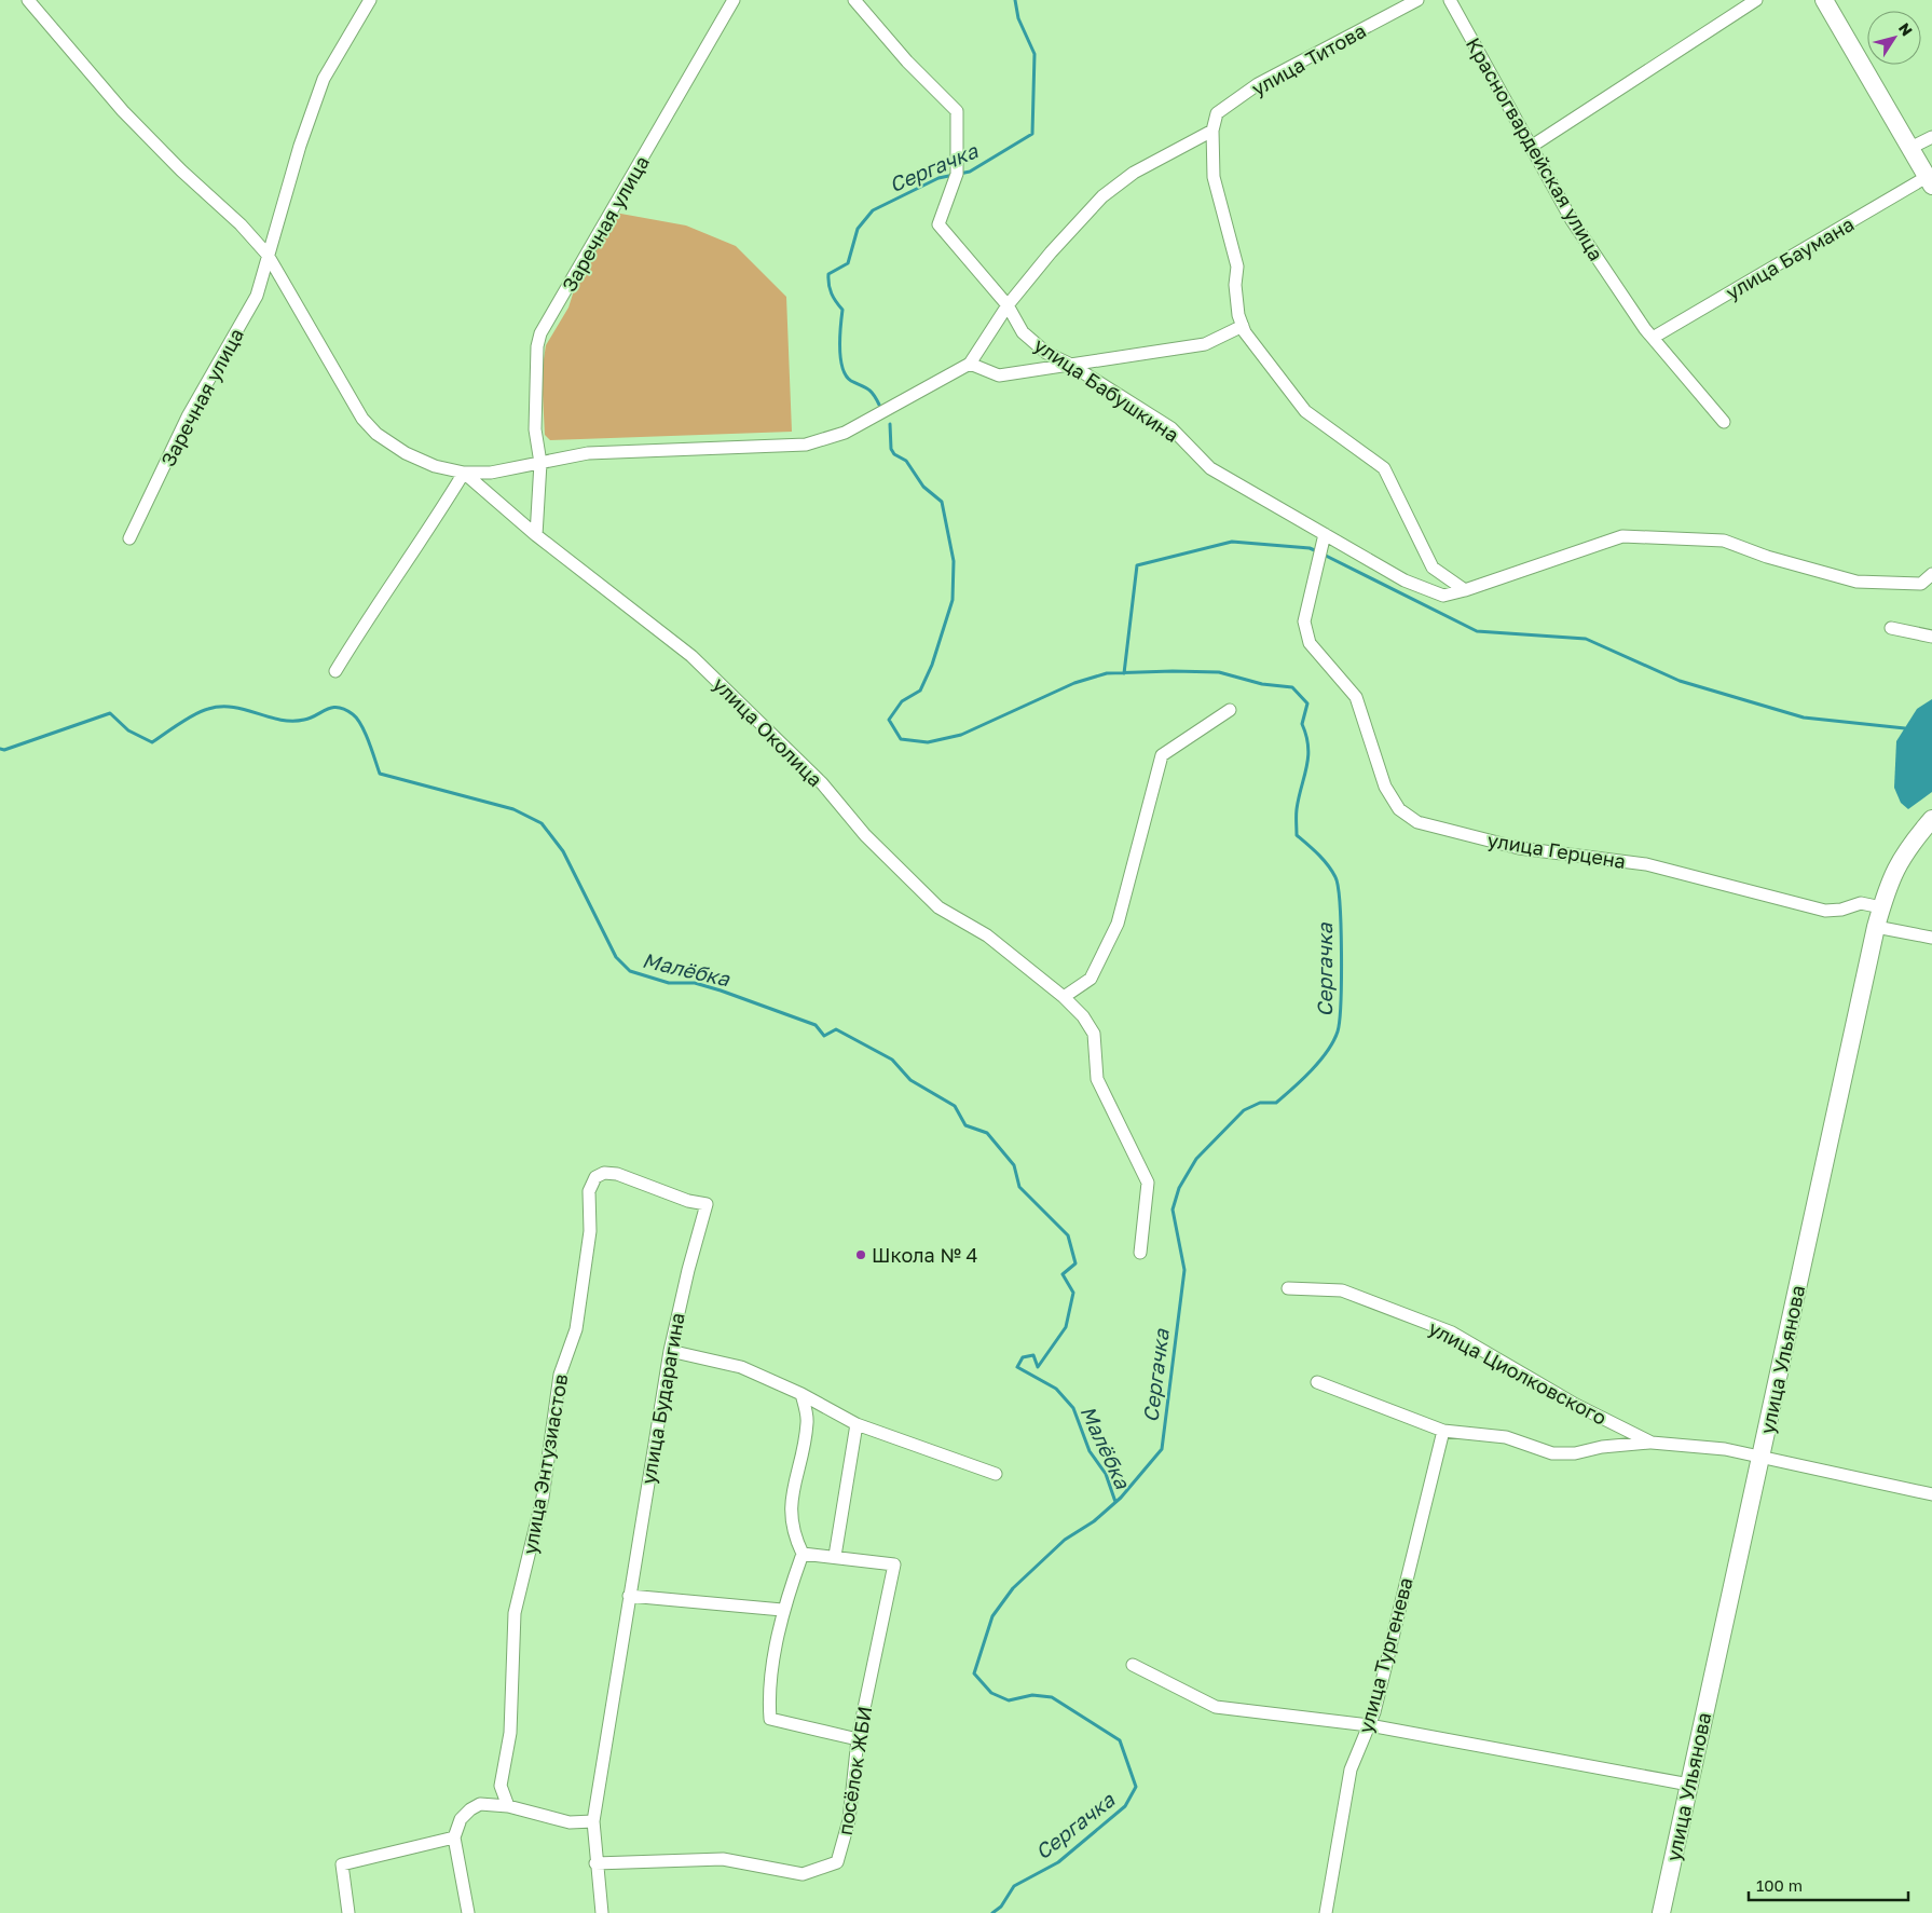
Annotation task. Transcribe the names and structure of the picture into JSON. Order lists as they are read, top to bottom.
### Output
{
  "streets": {
    "main road": ["улица Ульянова"],
    "street": [
      "улица Титова",
      "Красногвардейская улица",
      "Заречная улица",
      "улица Баумана",
      "улица Бабушкина",
      "улица Околица",
      "улица Герцена",
      "улица Циолковского",
      "улица Бударагина",
      "улица Энтузиастов",
      "улица Тургенева",
      "посёлок ЖБИ"
    ]
  },
  "crossings": [
    ["Красногвардейская улица", "улица Баумана"],
    ["Заречная улица", "улица Околица"],
    ["улица Бабушкина", "улица Герцена"],
    ["улица Герцена", "улица Ульянова"],
    ["улица Ульянова", "улица Циолковского"],
    ["улица Циолковского", "улица Тургенева"],
    ["улица Бударагина", "улица Энтузиастов"],
    ["улица Бударагина", "посёлок ЖБИ"]
  ],
  "water": ["Сергачка", "Малёбка"],
  "places": ["Школа № 4"],
  "scale_bar": "100 m",
  "north": "top right"
}
